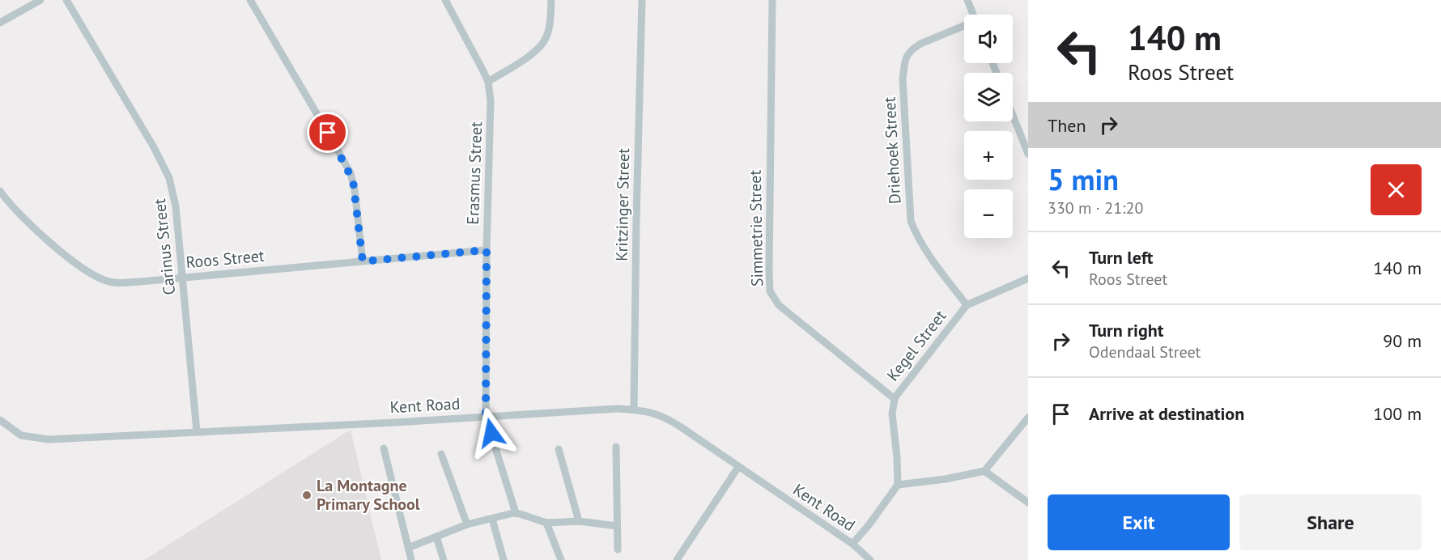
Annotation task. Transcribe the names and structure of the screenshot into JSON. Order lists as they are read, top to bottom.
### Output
{
  "streets": {
    "street": [
      "Driehoek Street",
      "Erasmus Street",
      "Kritzinger Street",
      "Simmetrie Street",
      "Carinus Street",
      "Roos Street",
      "Kegel Street",
      "Kent Road"
    ]
  },
  "crossings": [
    ["Driehoek Street", "Kegel Street"],
    ["Erasmus Street", "Roos Street"],
    ["Erasmus Street", "Kent Road"],
    ["Kritzinger Street", "Kent Road"],
    ["Simmetrie Street", "Kegel Street"],
    ["Carinus Street", "Roos Street"],
    ["Carinus Street", "Kent Road"]
  ],
  "places": ["La Montagne Primary School"],
  "page": {
    "turn": ["140 m", "Roos Street"],
    "map_buttons": ["+", "−"],
    "then": "Then",
    "heading": ["5 min", "330 m · 21:20"],
    "list": [
      {
        "name": "Turn left",
        "note": "Roos Street",
        "value": "140 m"
      },
      {
        "name": "Turn right",
        "note": "Odendaal Street",
        "value": "90 m"
      },
      {
        "name": "Arrive at destination",
        "value": "100 m"
      }
    ],
    "buttons": ["Exit", "Share"]
  }
}
